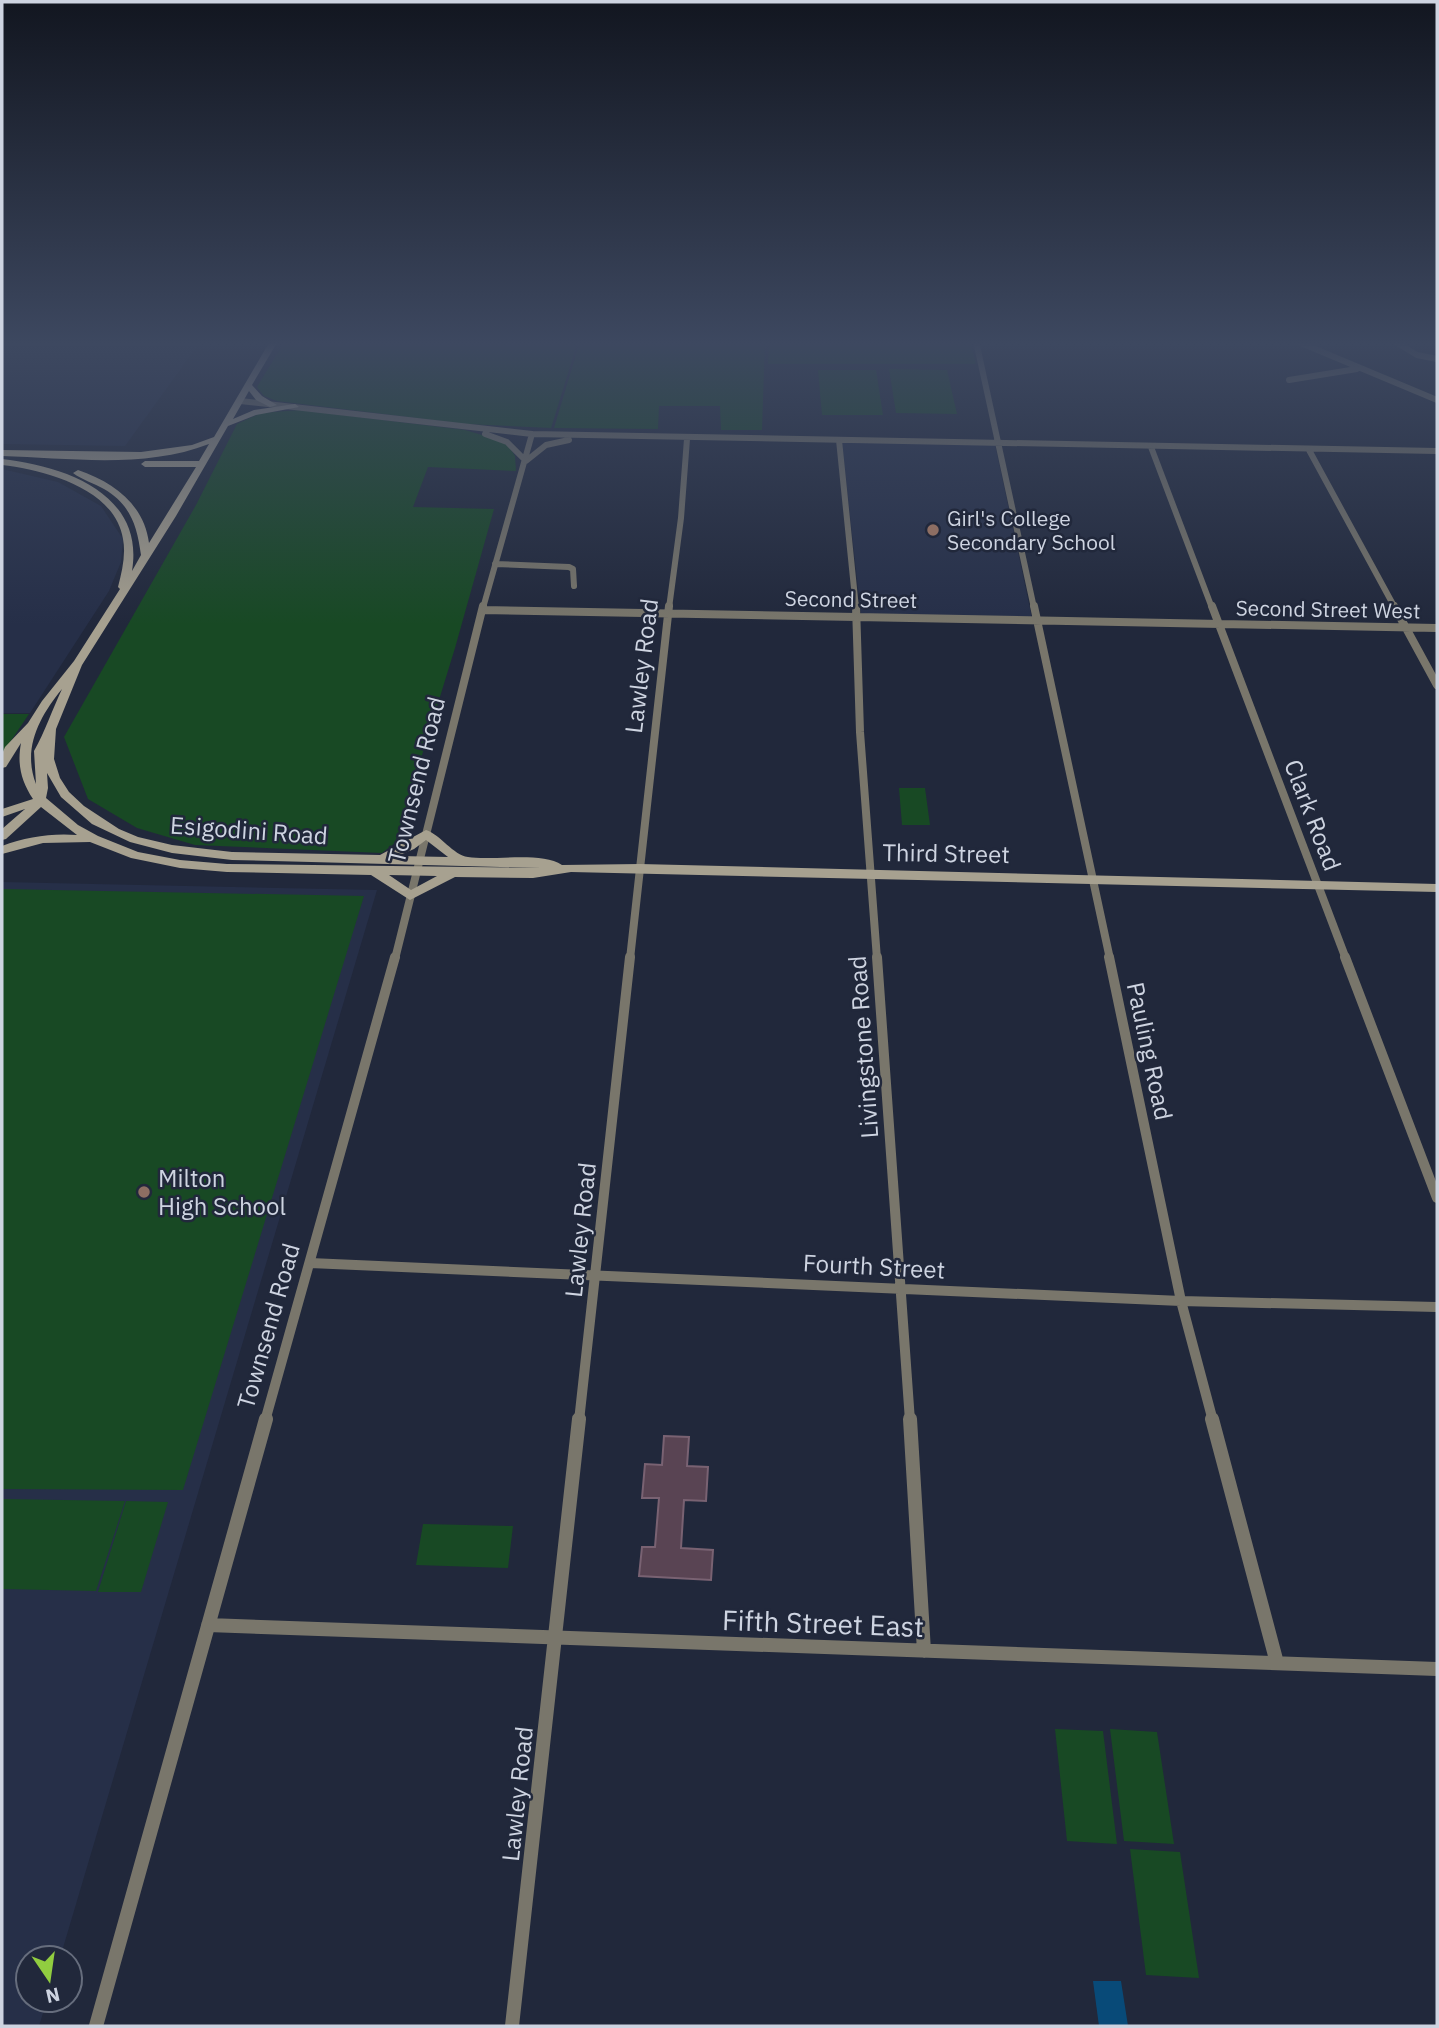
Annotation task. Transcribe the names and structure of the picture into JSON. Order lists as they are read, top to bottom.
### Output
{
  "streets": {
    "main road": ["Esigodini Road", "Third Street"],
    "street": [
      "Second Street",
      "Second Street West",
      "Lawley Road",
      "Townsend Road",
      "Clark Road",
      "Livingstone Road",
      "Pauling Road",
      "Fourth Street",
      "Fifth Street East"
    ]
  },
  "crossings": [
    ["Second Street", "Second Street West"],
    ["Second Street", "Lawley Road"],
    ["Second Street", "Townsend Road"],
    ["Second Street", "Clark Road"],
    ["Second Street", "Livingstone Road"],
    ["Second Street", "Pauling Road"],
    ["Second Street West", "Clark Road"],
    ["Lawley Road", "Third Street"],
    ["Lawley Road", "Fourth Street"],
    ["Lawley Road", "Fifth Street East"],
    ["Townsend Road", "Esigodini Road"],
    ["Townsend Road", "Third Street"],
    ["Townsend Road", "Fourth Street"],
    ["Townsend Road", "Fifth Street East"],
    ["Clark Road", "Third Street"],
    ["Esigodini Road", "Third Street"],
    ["Third Street", "Livingstone Road"],
    ["Third Street", "Pauling Road"],
    ["Livingstone Road", "Fourth Street"],
    ["Livingstone Road", "Fifth Street East"],
    ["Pauling Road", "Fourth Street"],
    ["Pauling Road", "Fifth Street East"]
  ],
  "places": ["Girl's College Secondary School", "Milton High School"],
  "north": "bottom"
}
